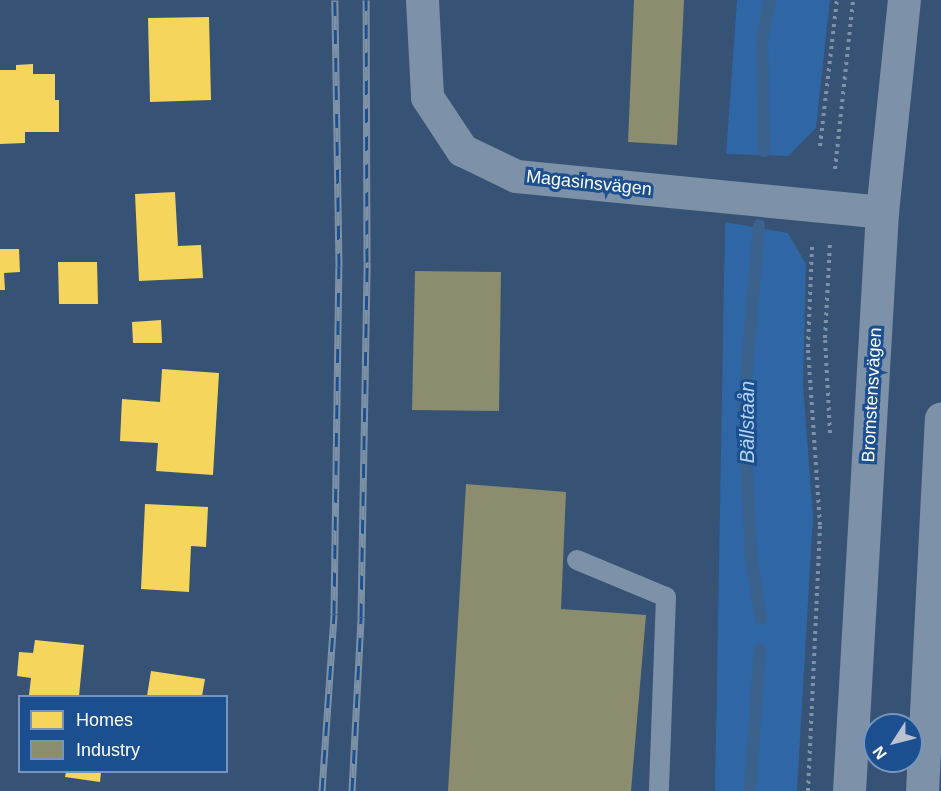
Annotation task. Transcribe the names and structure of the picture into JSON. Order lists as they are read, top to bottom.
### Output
{
  "streets": {
    "street": ["Magasinsvägen", "Bromstensvägen"]
  },
  "crossings": [
    ["Magasinsvägen", "Bromstensvägen"]
  ],
  "water": ["Bällstaån"],
  "legend": ["Homes", "Industry"],
  "north": "bottom left"
}
